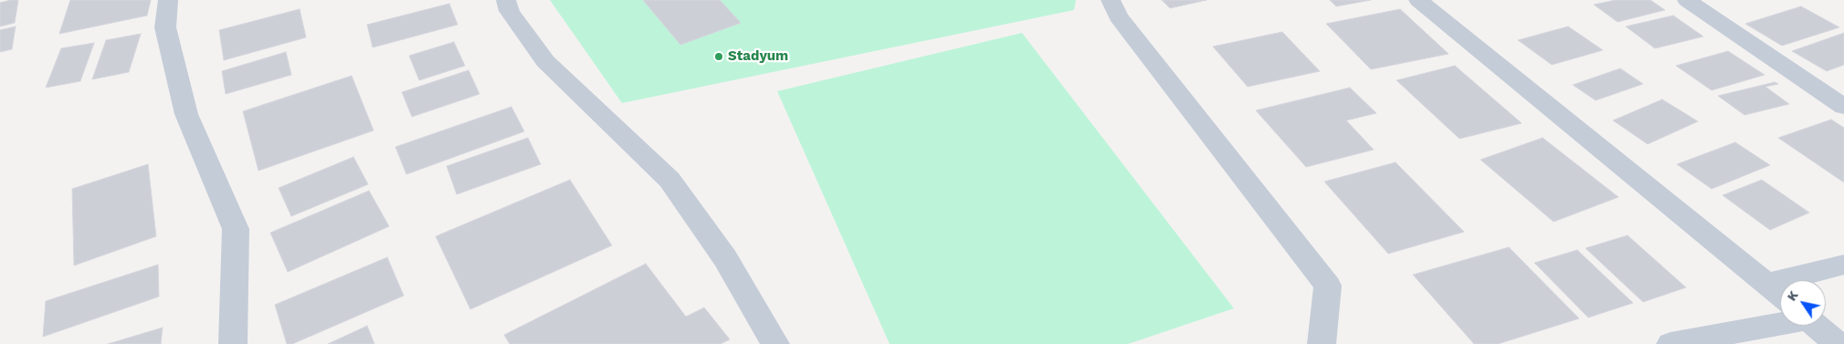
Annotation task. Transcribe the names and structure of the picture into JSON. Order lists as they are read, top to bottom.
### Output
{
  "places": ["Stadyum"],
  "north": "top left"
}
